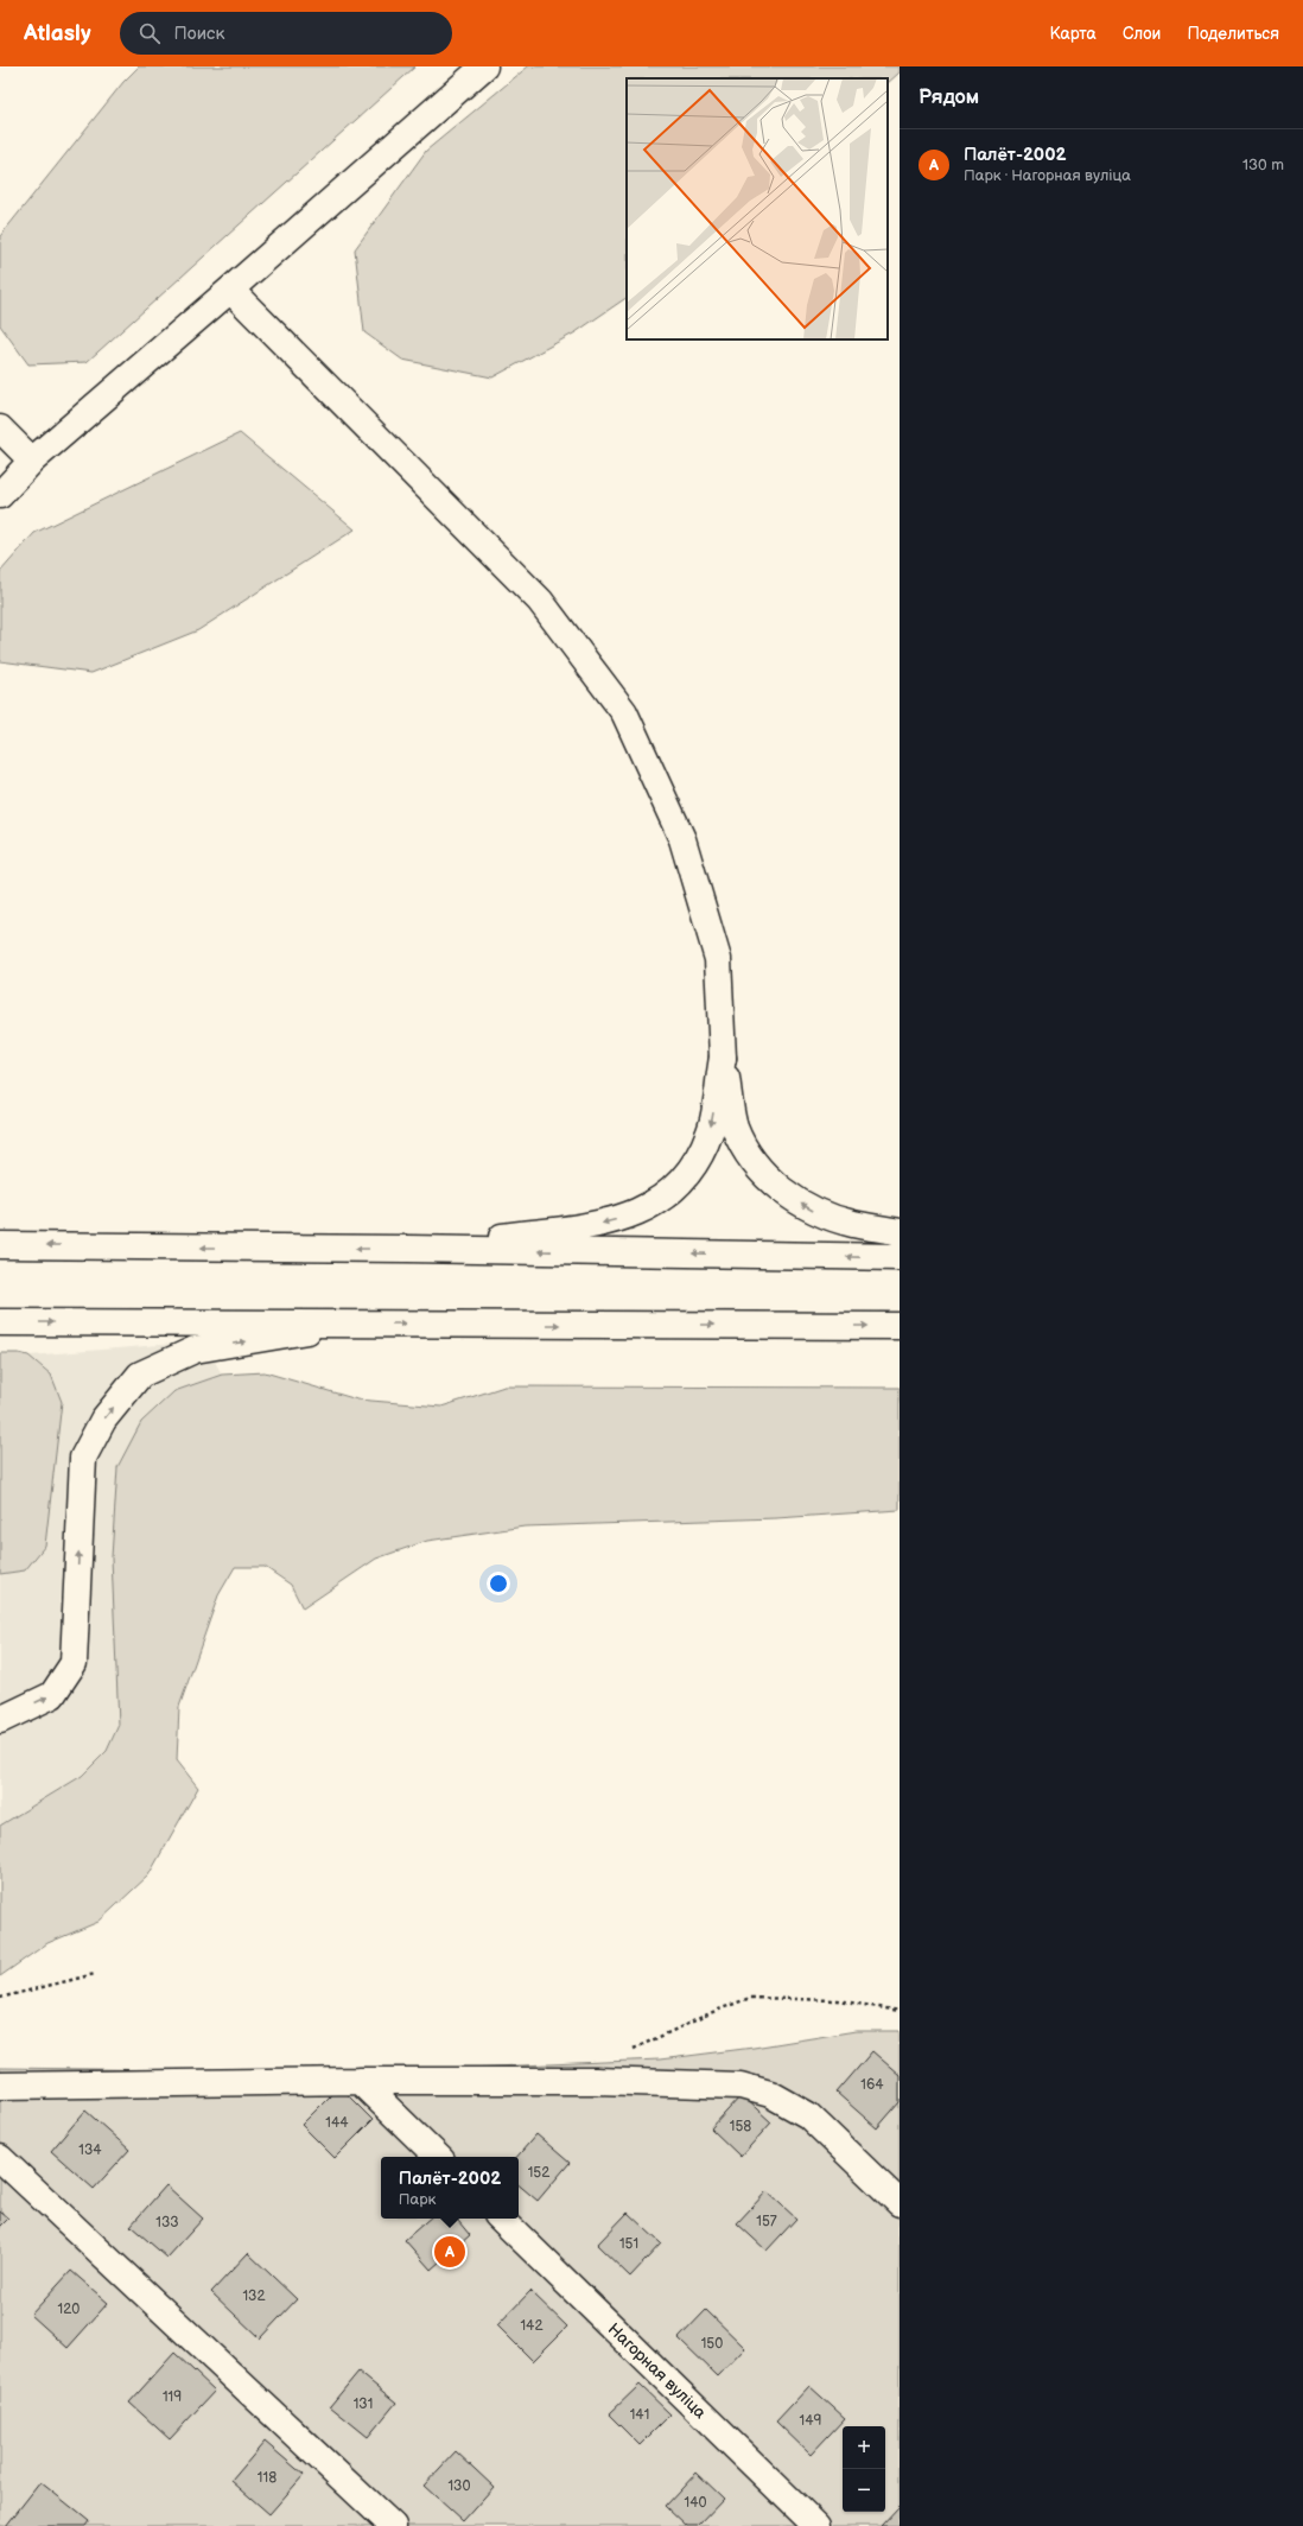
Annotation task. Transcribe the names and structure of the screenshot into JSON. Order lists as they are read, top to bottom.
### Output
{
  "streets": {
    "main road": ["Нагорная вуліца"]
  },
  "house_numbers": [
    "164",
    "144",
    "158",
    "134",
    "152",
    "157",
    "133",
    "151",
    "132",
    "120",
    "142",
    "150",
    "119",
    "131",
    "141",
    "149",
    "118",
    "130",
    "140"
  ],
  "page": {
    "header": "Atlasly",
    "search": "Поиск",
    "nav": ["Карта", "Слои", "Поделиться"],
    "heading": "Рядом",
    "list": [
      {
        "mark": "A",
        "name": "Палёт-2002",
        "note": "Парк · Нагорная вуліца",
        "value": "130 m"
      }
    ],
    "popup": ["Палёт-2002", "Парк"],
    "pins": "A",
    "map_buttons": ["+", "−"]
  }
}
